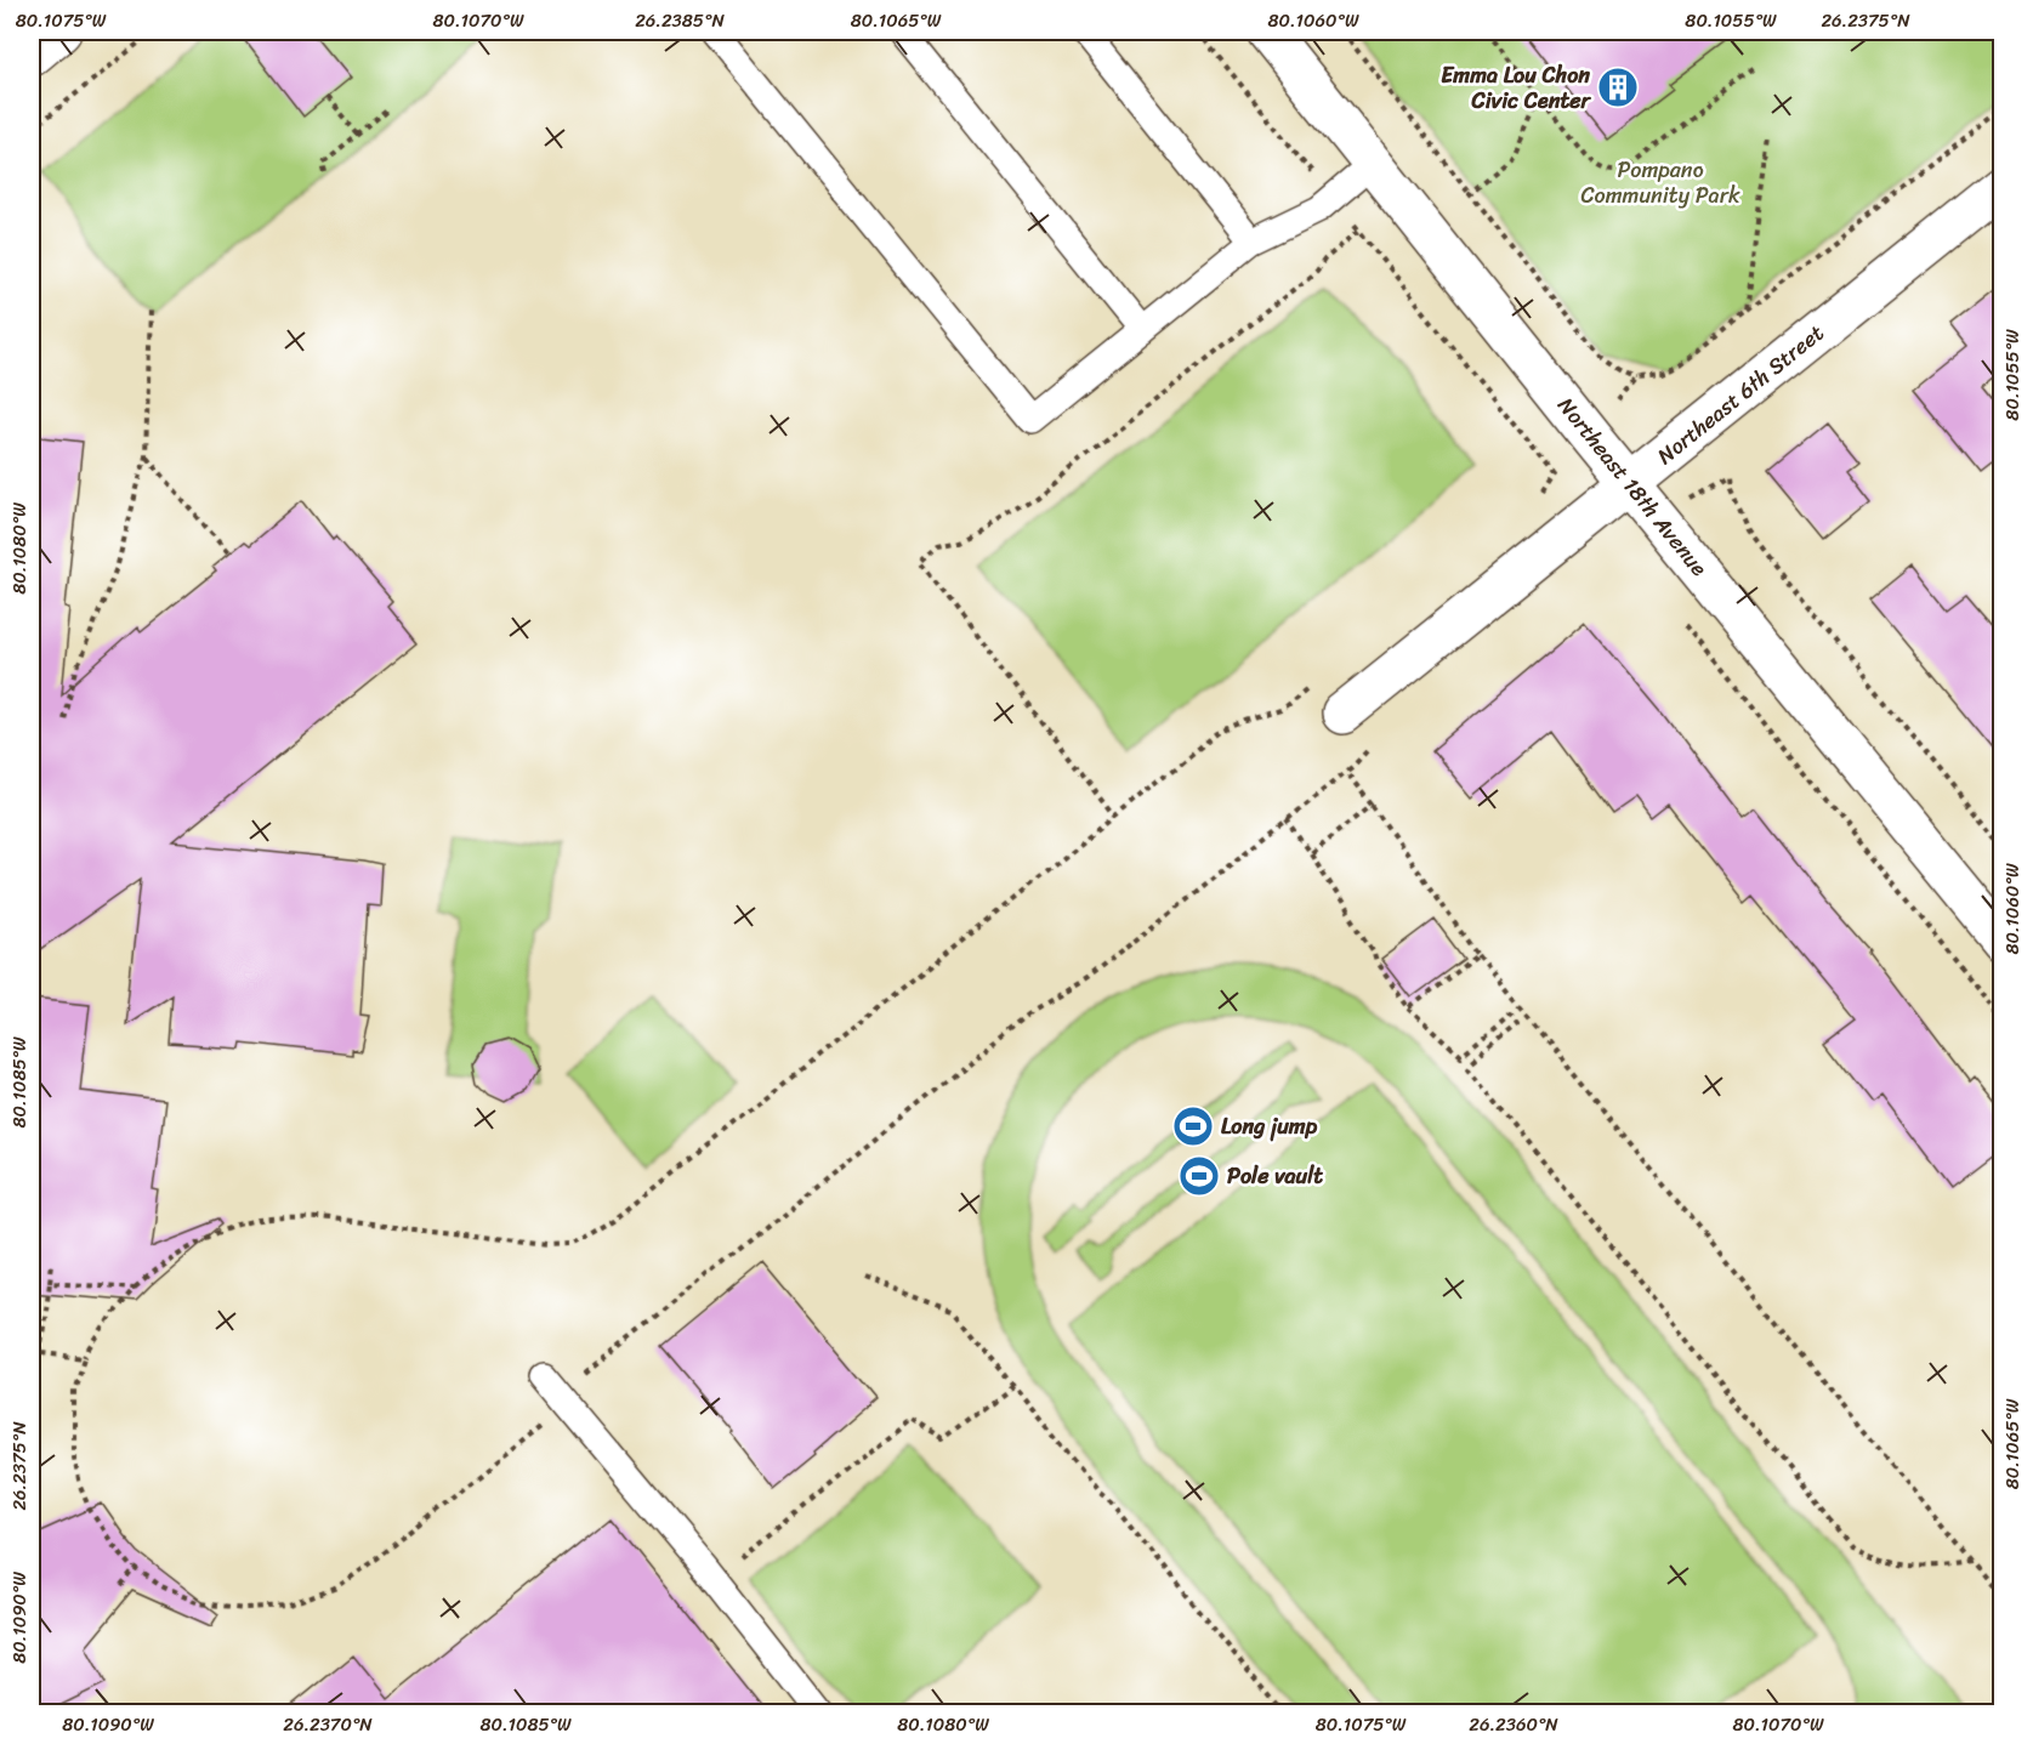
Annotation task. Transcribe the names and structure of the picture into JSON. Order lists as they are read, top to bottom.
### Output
{
  "streets": {
    "street": ["Northeast 6th Street", "Northeast 18th Avenue"]
  },
  "crossings": [
    ["Northeast 6th Street", "Northeast 18th Avenue"]
  ],
  "parks": ["Pompano Community Park"],
  "places": {
    "building": ["Emma Lou Chon Civic Center"],
    "sports": ["Long jump", "Pole vault"]
  },
  "coordinates": [
    "80.1075°W",
    "80.1070°W",
    "26.2385°N",
    "80.1065°W",
    "80.1060°W",
    "80.1055°W",
    "26.2375°N",
    "80.1080°W",
    "80.1085°W",
    "80.1090°W",
    "26.2370°N",
    "26.2360°N"
  ]
}
